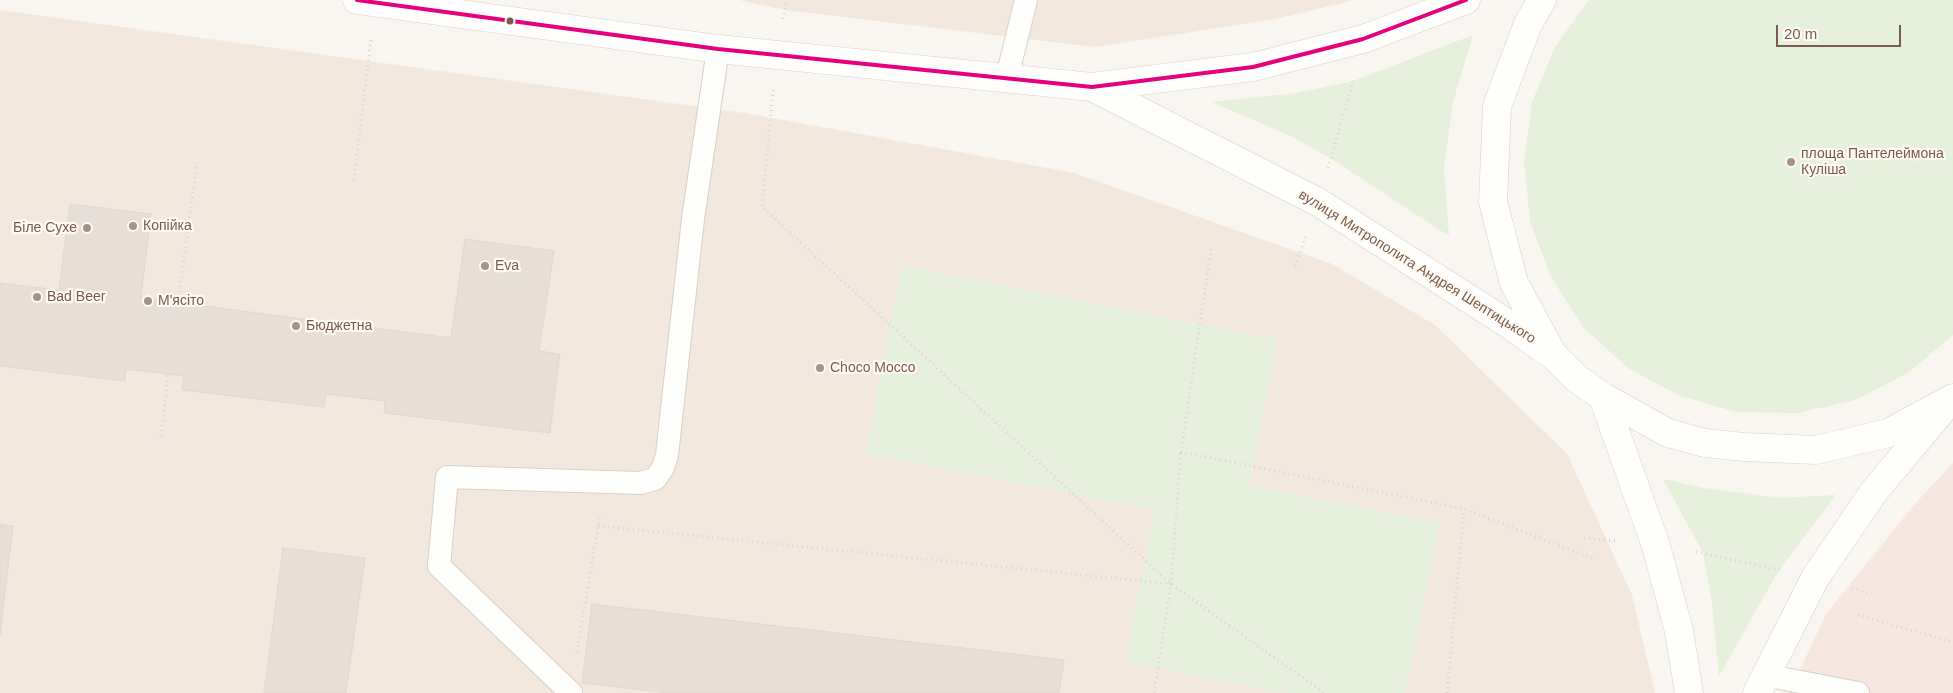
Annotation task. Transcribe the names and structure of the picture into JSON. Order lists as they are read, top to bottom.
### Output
{
  "streets": {
    "main road": ["вулиця Митрополита Андрея Шептицького"]
  },
  "places": [
    "площа Пантелеймона Куліша",
    "Копійка",
    "Біле Сухе",
    "Eva",
    "Bad Beer",
    "М'ясіто",
    "Бюджетна",
    "Choco Mocco"
  ],
  "scale_bar": "20 m"
}
